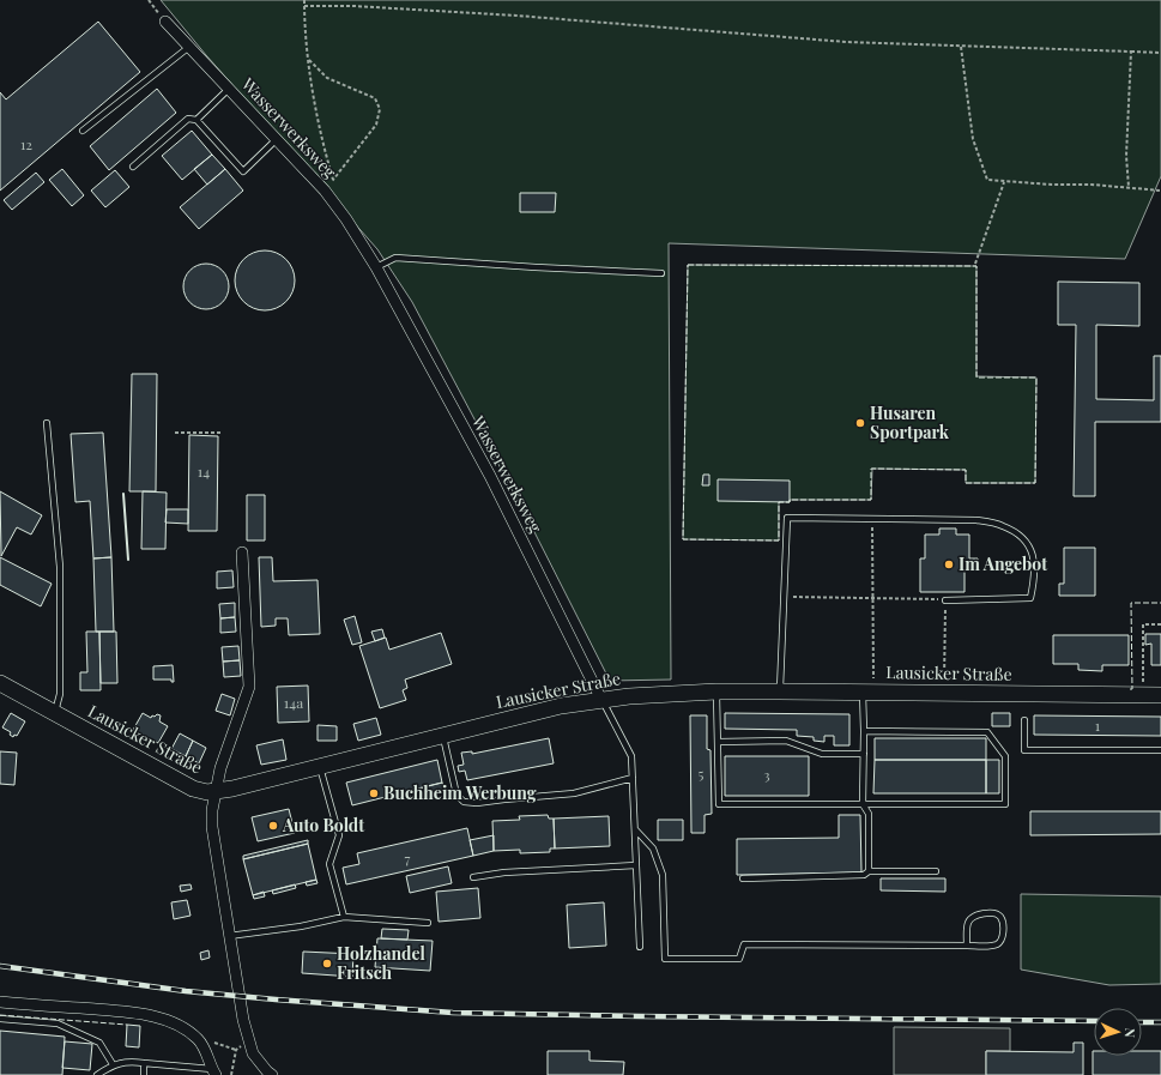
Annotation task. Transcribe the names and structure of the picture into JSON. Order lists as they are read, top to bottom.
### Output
{
  "streets": {
    "main road": ["Lausicker Straße"],
    "street": ["Wasserwerksweg"]
  },
  "crossings": [
    ["Wasserwerksweg", "Lausicker Straße"]
  ],
  "places": [
    "Husaren Sportpark",
    "Im Angebot",
    "Buchheim Werbung",
    "Auto Boldt",
    "Holzhandel Fritsch"
  ],
  "house_numbers": [
    "12",
    "14",
    "14a",
    "1",
    "5",
    "3",
    "7"
  ],
  "north": "right"
}
